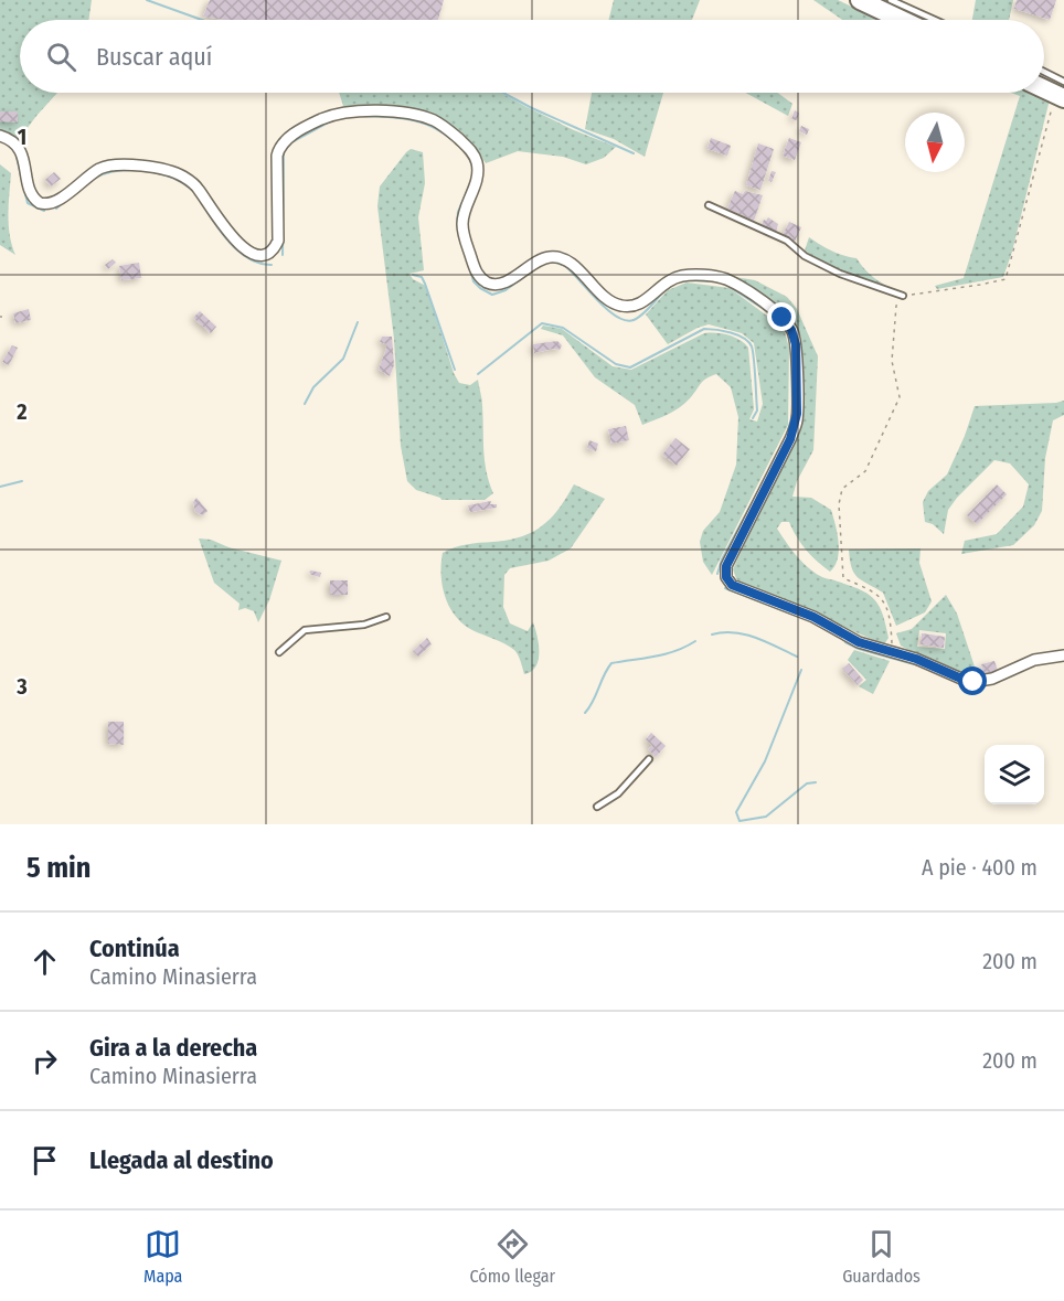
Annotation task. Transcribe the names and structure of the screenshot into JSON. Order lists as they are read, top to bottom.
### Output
{
  "north": "bottom",
  "page": {
    "search": "Buscar aquí",
    "heading": ["5 min", "A pie · 400 m"],
    "list": [
      ["Continúa", "Camino Minasierra", "200 m"],
      ["Gira a la derecha", "Camino Minasierra", "200 m"],
      "Llegada al destino"
    ],
    "nav": ["Mapa", "Cómo llegar", "Guardados"]
  },
  "grid": {
    "rows": ["1", "2", "3"]
  }
}
